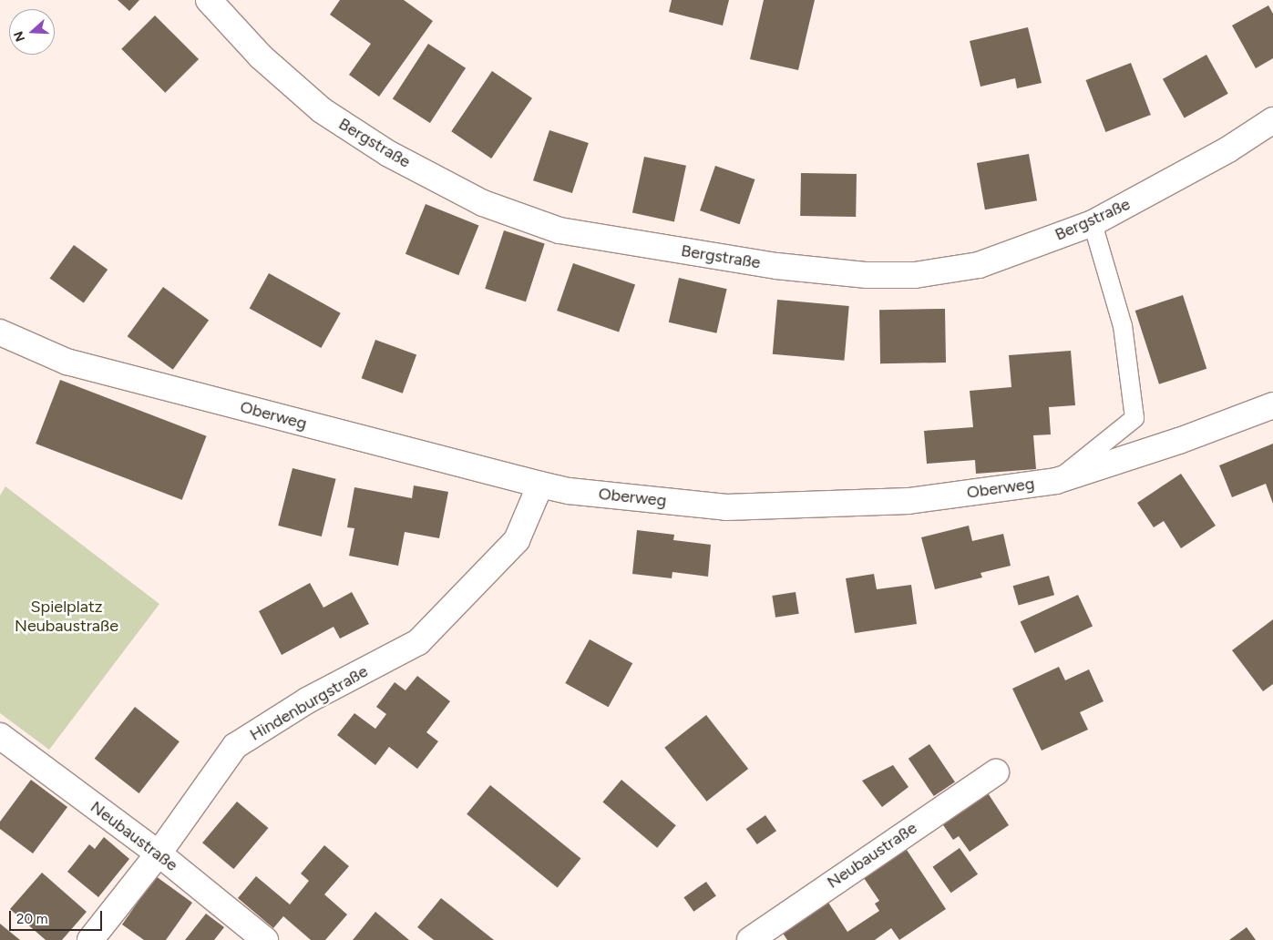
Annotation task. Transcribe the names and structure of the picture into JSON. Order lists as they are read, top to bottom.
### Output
{
  "streets": {
    "street": [
      "Bergstraße",
      "Oberweg",
      "Hindenburgstraße",
      "Neubaustraße"
    ]
  },
  "crossings": [
    ["Oberweg", "Hindenburgstraße"],
    ["Hindenburgstraße", "Neubaustraße"]
  ],
  "parks": ["Spielplatz Neubaustraße"],
  "scale_bar": "20 m",
  "north": "left"
}
